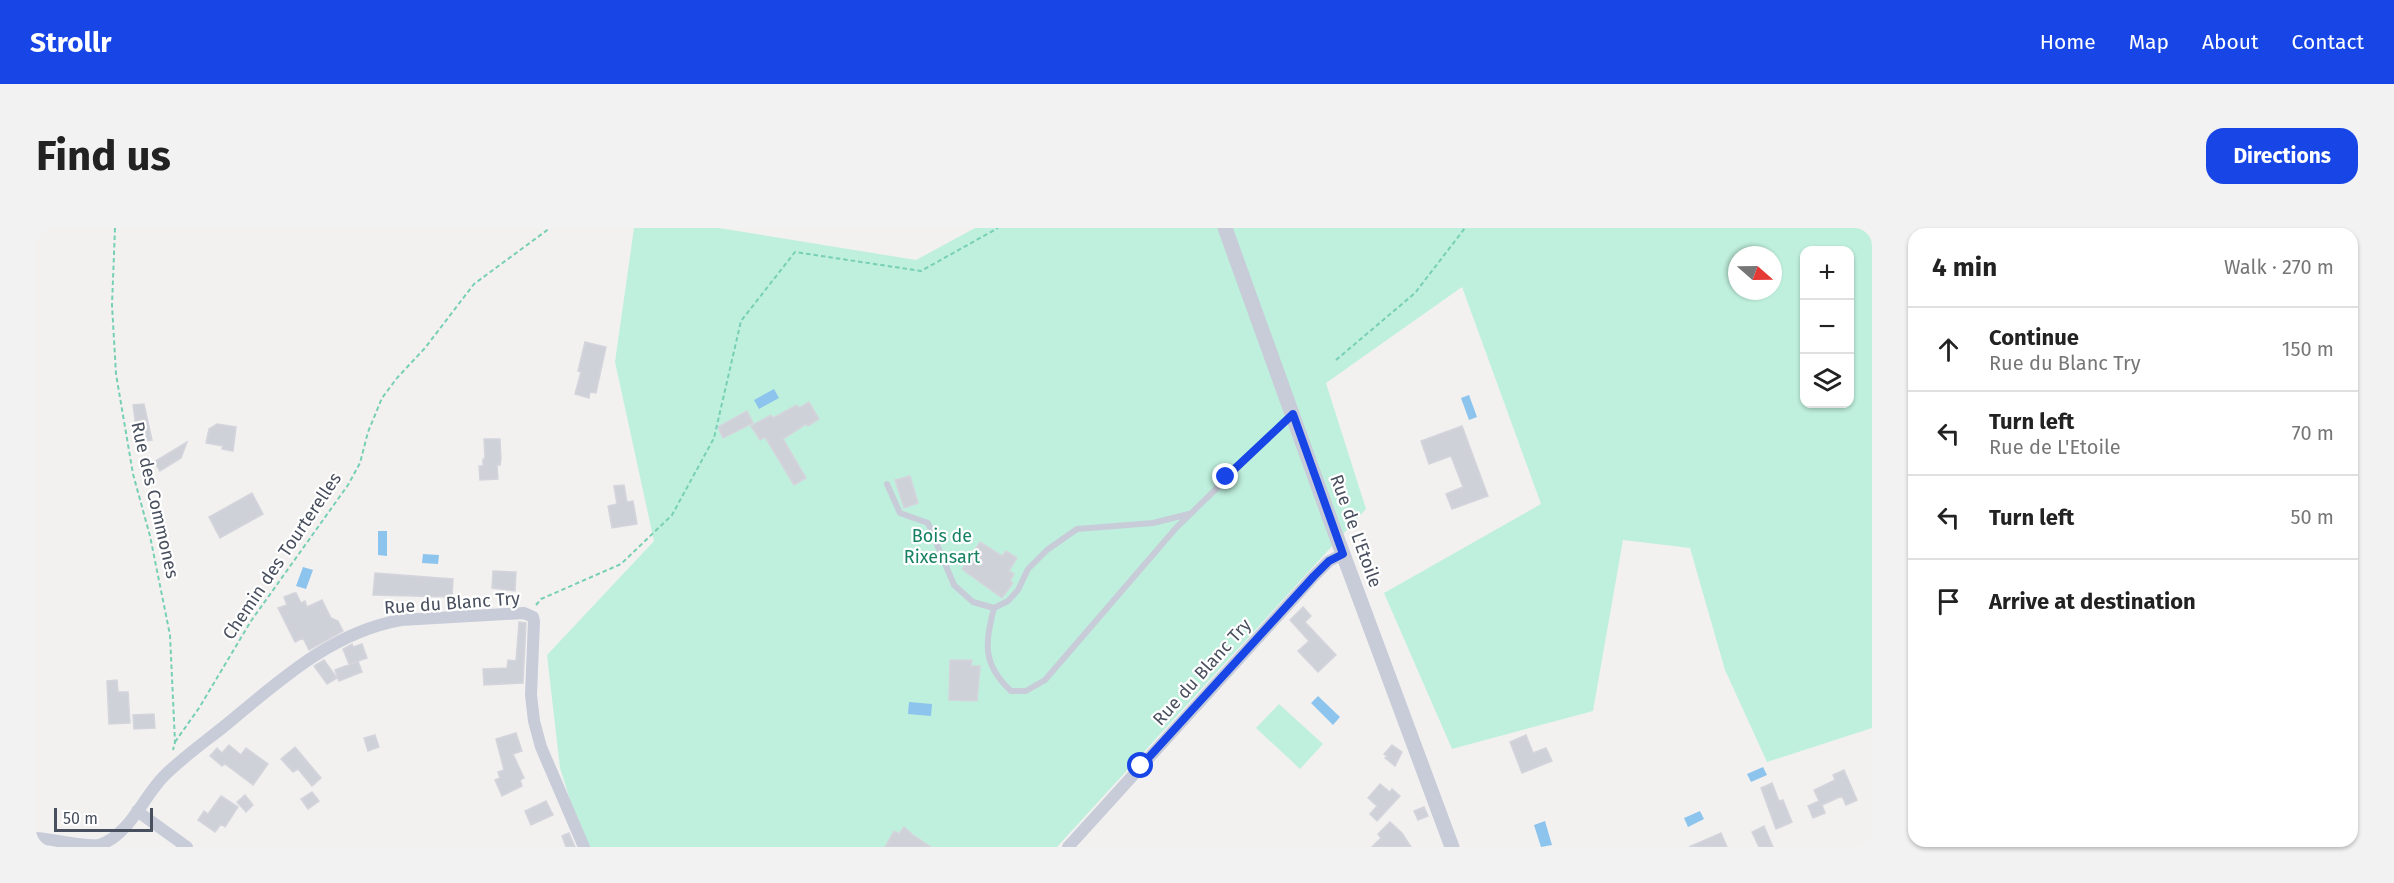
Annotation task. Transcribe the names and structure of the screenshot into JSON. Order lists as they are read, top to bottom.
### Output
{
  "streets": {
    "street": ["Rue de L'Etoile", "Rue du Blanc Try"],
    "path": ["Rue des Commones", "Chemin des Tourterelles"]
  },
  "crossings": [
    ["Rue des Commones", "Chemin des Tourterelles"],
    ["Rue des Commones", "Rue du Blanc Try"],
    ["Rue de L'Etoile", "Rue du Blanc Try"]
  ],
  "parks": ["Bois de Rixensart"],
  "scale_bar": "50 m",
  "north": "right",
  "page": {
    "header": "Strollr",
    "nav": [
      "Home",
      "Map",
      "About",
      "Contact"
    ],
    "buttons": "Directions",
    "title": "Find us",
    "heading": ["4 min", "Walk · 270 m"],
    "map_buttons": ["+", "−"],
    "list": [
      ["Continue", "Rue du Blanc Try", "150 m"],
      ["Turn left", "Rue de L'Etoile", "70 m"],
      ["Turn left", "50 m"],
      "Arrive at destination"
    ],
    "scale": "50 m"
  }
}
